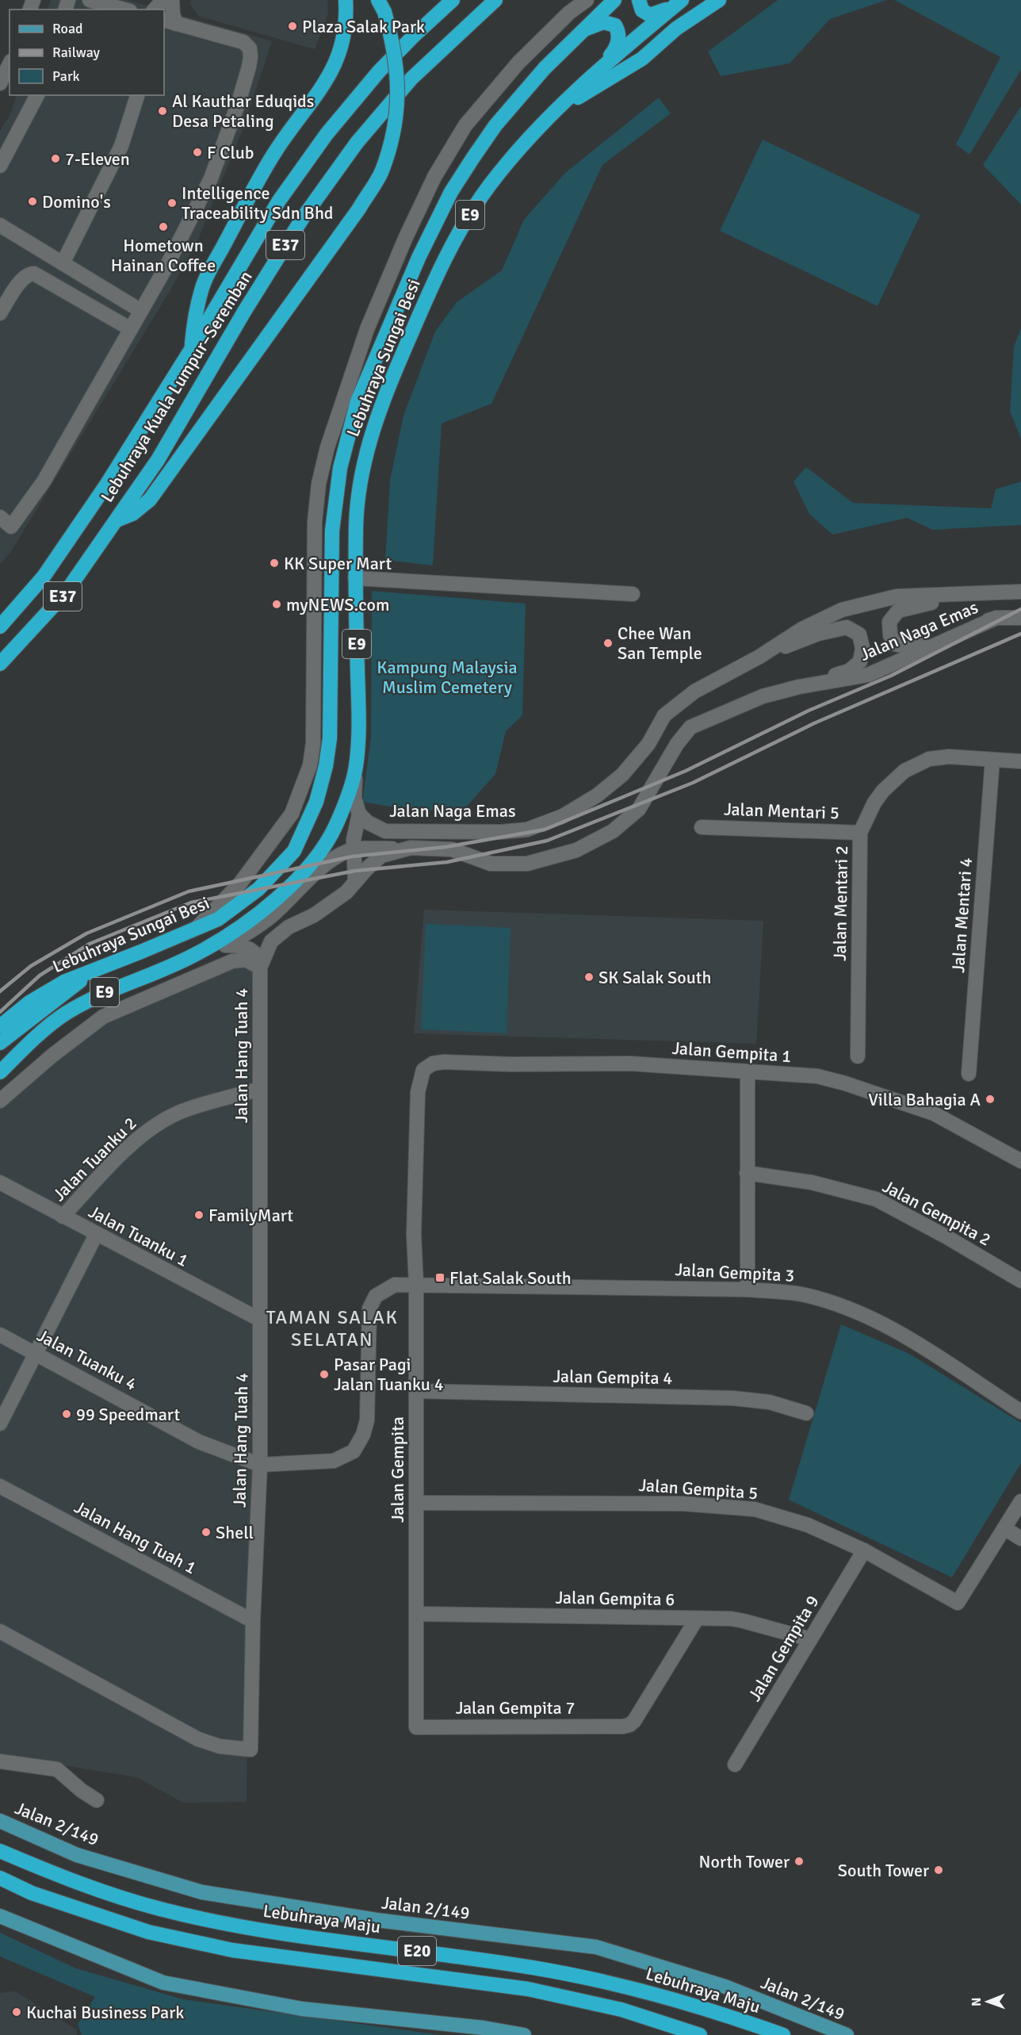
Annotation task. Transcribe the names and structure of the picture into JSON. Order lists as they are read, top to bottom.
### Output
{
  "streets": {
    "highway": [
      "E9",
      "E37",
      "Lebuhraya Sungai Besi",
      "Lebuhraya Kuala Lumpur–Seremban",
      "Lebuhraya Maju",
      "E20"
    ],
    "main road": ["Jalan 2/149"],
    "street": [
      "Jalan Naga Emas",
      "Jalan Mentari 5",
      "Jalan Mentari 2",
      "Jalan Mentari 4",
      "Jalan Gempita 1",
      "Jalan Hang Tuah 4",
      "Jalan Tuanku 2",
      "Jalan Gempita 2",
      "Jalan Tuanku 1",
      "Jalan Gempita 3",
      "Jalan Tuanku 4",
      "Jalan Gempita 4",
      "Jalan Gempita",
      "Jalan Gempita 5",
      "Jalan Hang Tuah 1",
      "Jalan Gempita 6",
      "Jalan Gempita 9",
      "Jalan Gempita 7"
    ]
  },
  "crossings": [
    ["Jalan Naga Emas", "Jalan Hang Tuah 4"],
    ["Jalan Mentari 5", "Jalan Mentari 2"],
    ["Jalan Mentari 2", "Jalan Mentari 4"],
    ["Jalan Gempita 1", "Jalan Gempita"],
    ["Jalan Hang Tuah 4", "Jalan Tuanku 2"],
    ["Jalan Hang Tuah 4", "Jalan Tuanku 1"],
    ["Jalan Hang Tuah 4", "Jalan Gempita 3"],
    ["Jalan Hang Tuah 4", "Jalan Tuanku 4"],
    ["Jalan Hang Tuah 4", "Jalan Hang Tuah 1"],
    ["Jalan Tuanku 2", "Jalan Tuanku 1"],
    ["Jalan Gempita 3", "Jalan Tuanku 4"],
    ["Jalan Gempita 3", "Jalan Gempita"],
    ["Jalan Gempita 4", "Jalan Gempita"],
    ["Jalan Gempita", "Jalan Gempita 5"],
    ["Jalan Gempita", "Jalan Gempita 6"],
    ["Jalan Gempita", "Jalan Gempita 7"],
    ["Jalan Gempita 5", "Jalan Gempita 9"],
    ["Jalan Gempita 6", "Jalan Gempita 9"],
    ["Jalan Gempita 6", "Jalan Gempita 7"]
  ],
  "districts": ["TAMAN SALAK SELATAN"],
  "parks": ["Kampung Malaysia Muslim Cemetery"],
  "places": {
    "other": [
      "Plaza Salak Park",
      "Al Kauthar Eduqids Desa Petaling",
      "F Club",
      "7-Eleven",
      "Domino's",
      "Intelligence Traceability Sdn Bhd",
      "Hometown Hainan Coffee",
      "KK Super Mart",
      "myNEWS.com",
      "Chee Wan San Temple",
      "SK Salak South",
      "Villa Bahagia A",
      "FamilyMart",
      "Pasar Pagi Jalan Tuanku 4",
      "99 Speedmart",
      "Shell",
      "North Tower",
      "South Tower",
      "Kuchai Business Park"
    ],
    "transit": ["Flat Salak South"]
  },
  "legend": ["Road", "Railway", "Park"],
  "north": "left"
}
